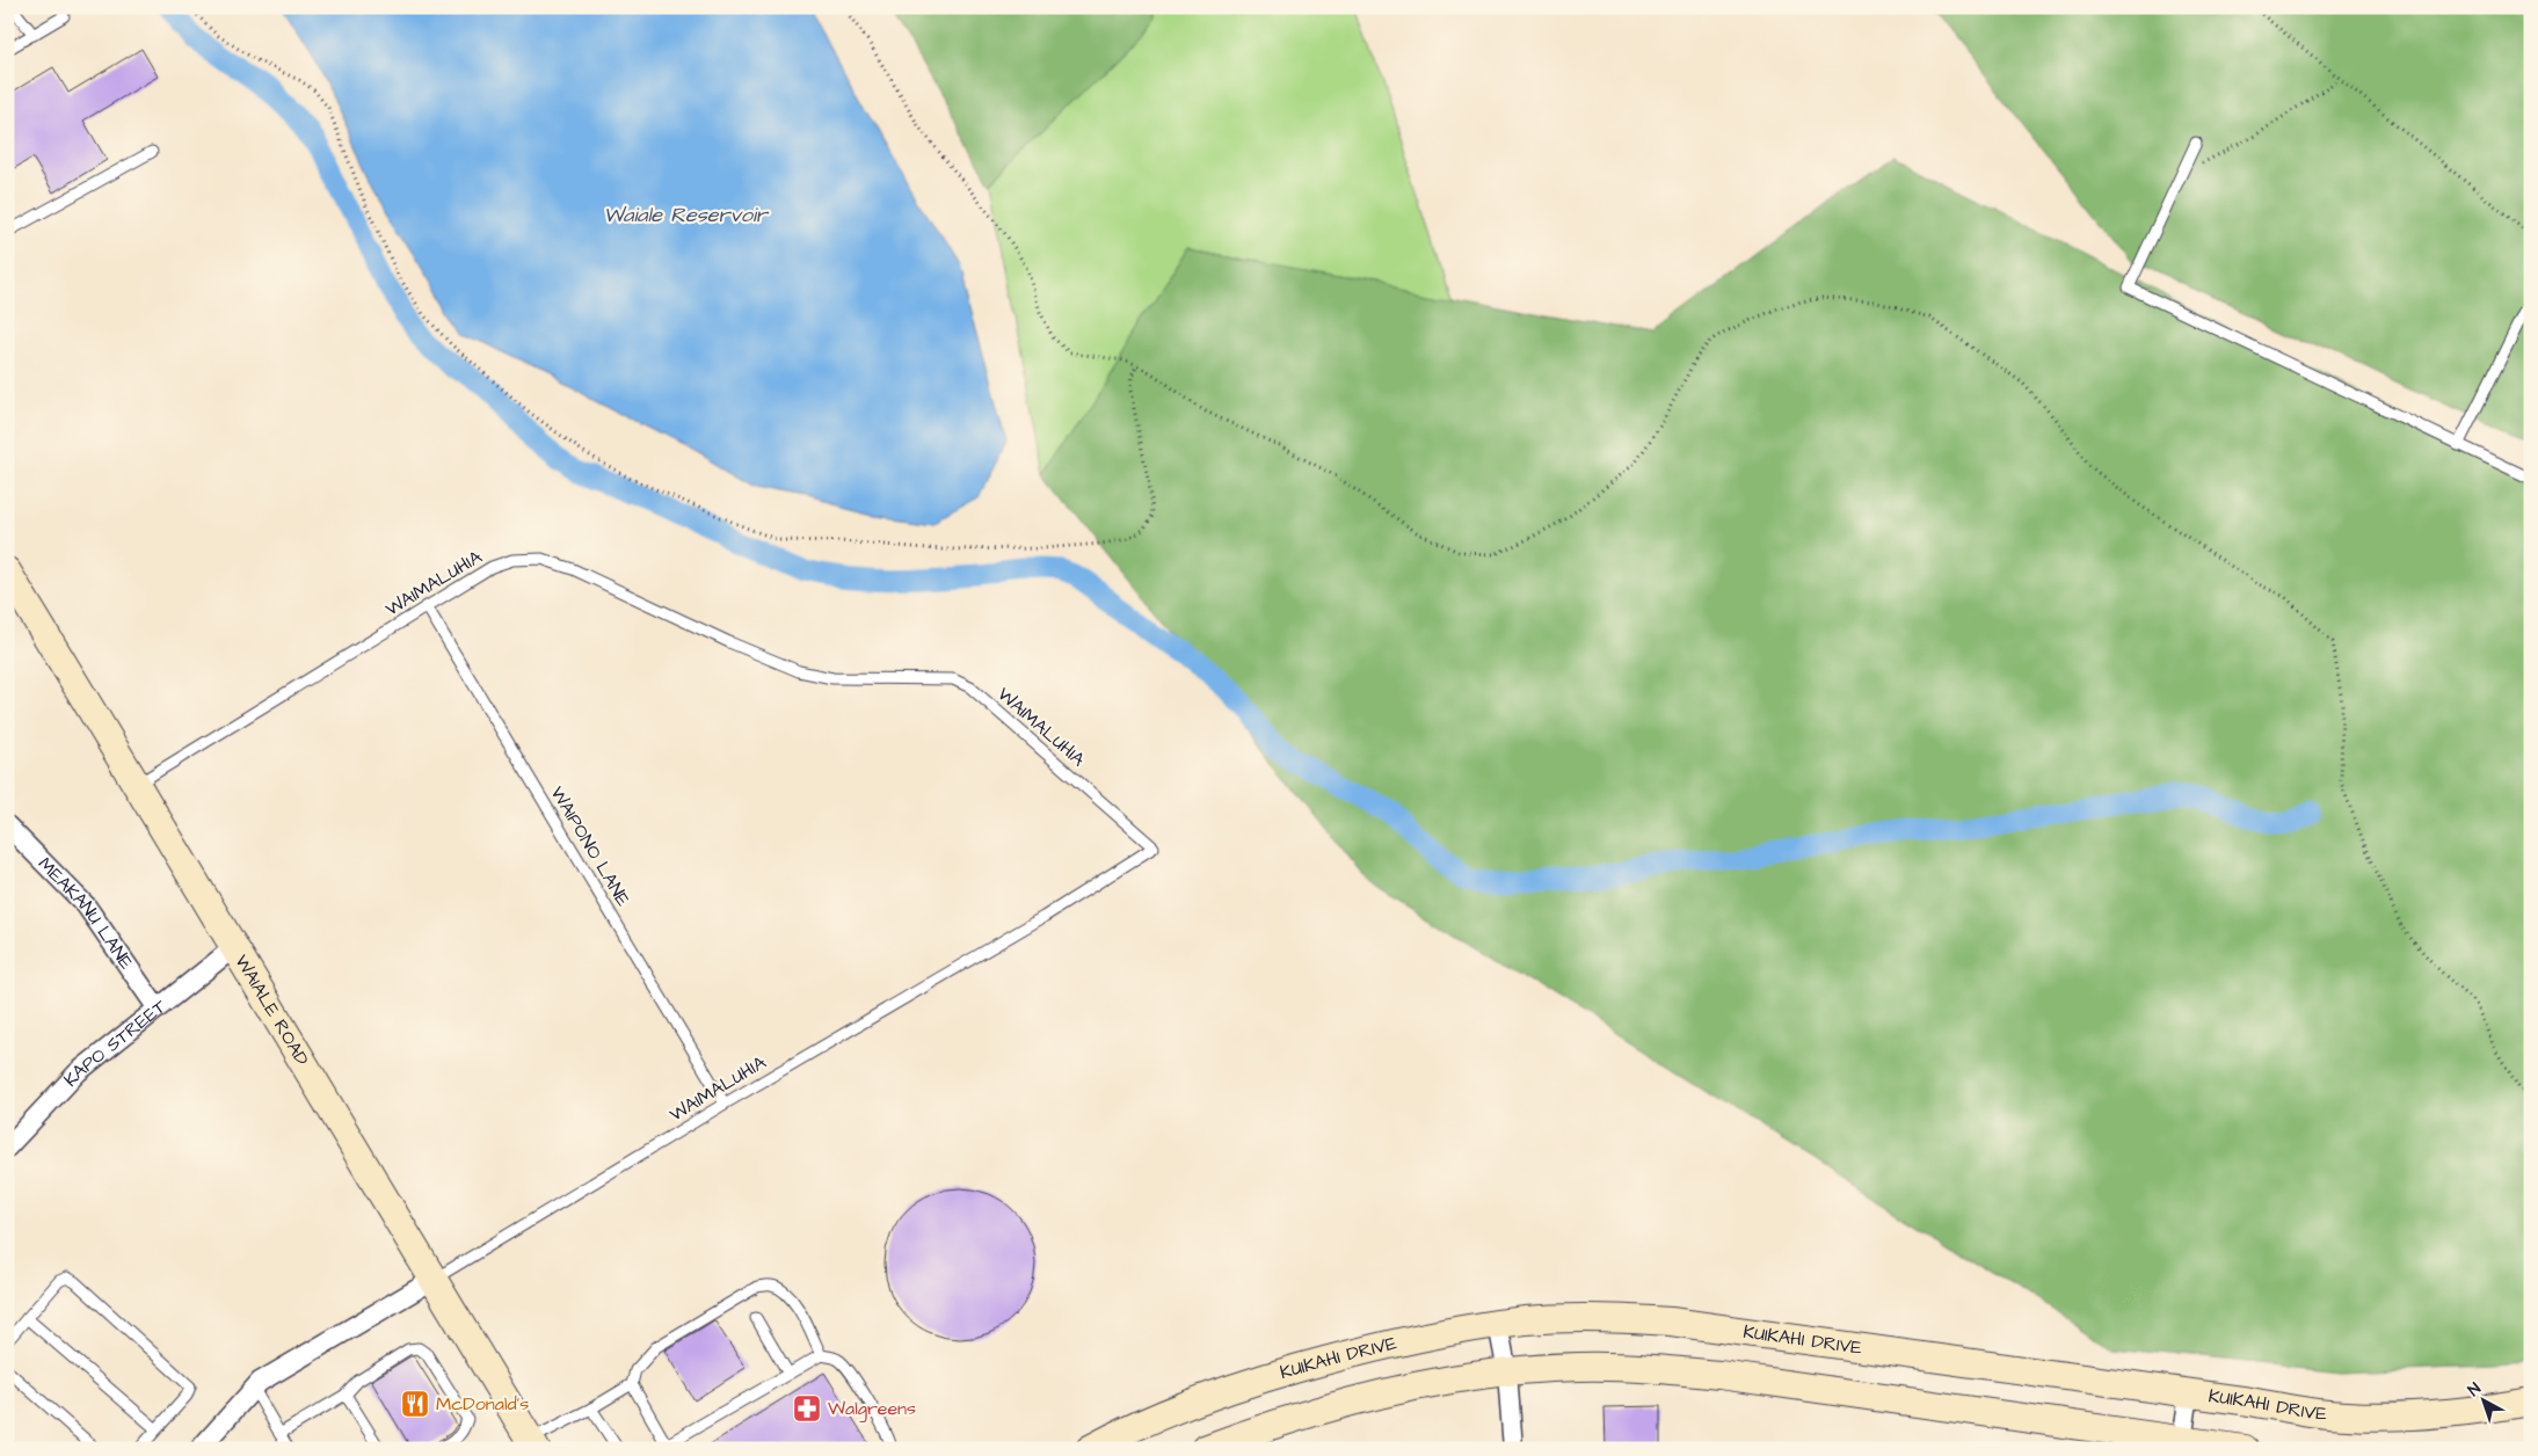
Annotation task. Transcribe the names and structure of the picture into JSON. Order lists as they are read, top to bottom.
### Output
{
  "streets": {
    "main road": ["WAIALE ROAD", "KUIKAHI DRIVE"],
    "street": ["MEAKANU LANE", "KAPO STREET"],
    "lane": ["WAIMALUHIA", "WAIPONO LANE"]
  },
  "crossings": [
    ["WAIMALUHIA", "WAIPONO LANE"],
    ["WAIMALUHIA", "WAIALE ROAD"],
    ["MEAKANU LANE", "KAPO STREET"],
    ["WAIALE ROAD", "KAPO STREET"]
  ],
  "water": ["Waiale Reservoir"],
  "places": {
    "restaurant": ["McDonald's"],
    "pharmacy": ["Walgreens"]
  },
  "north": "top left"
}
